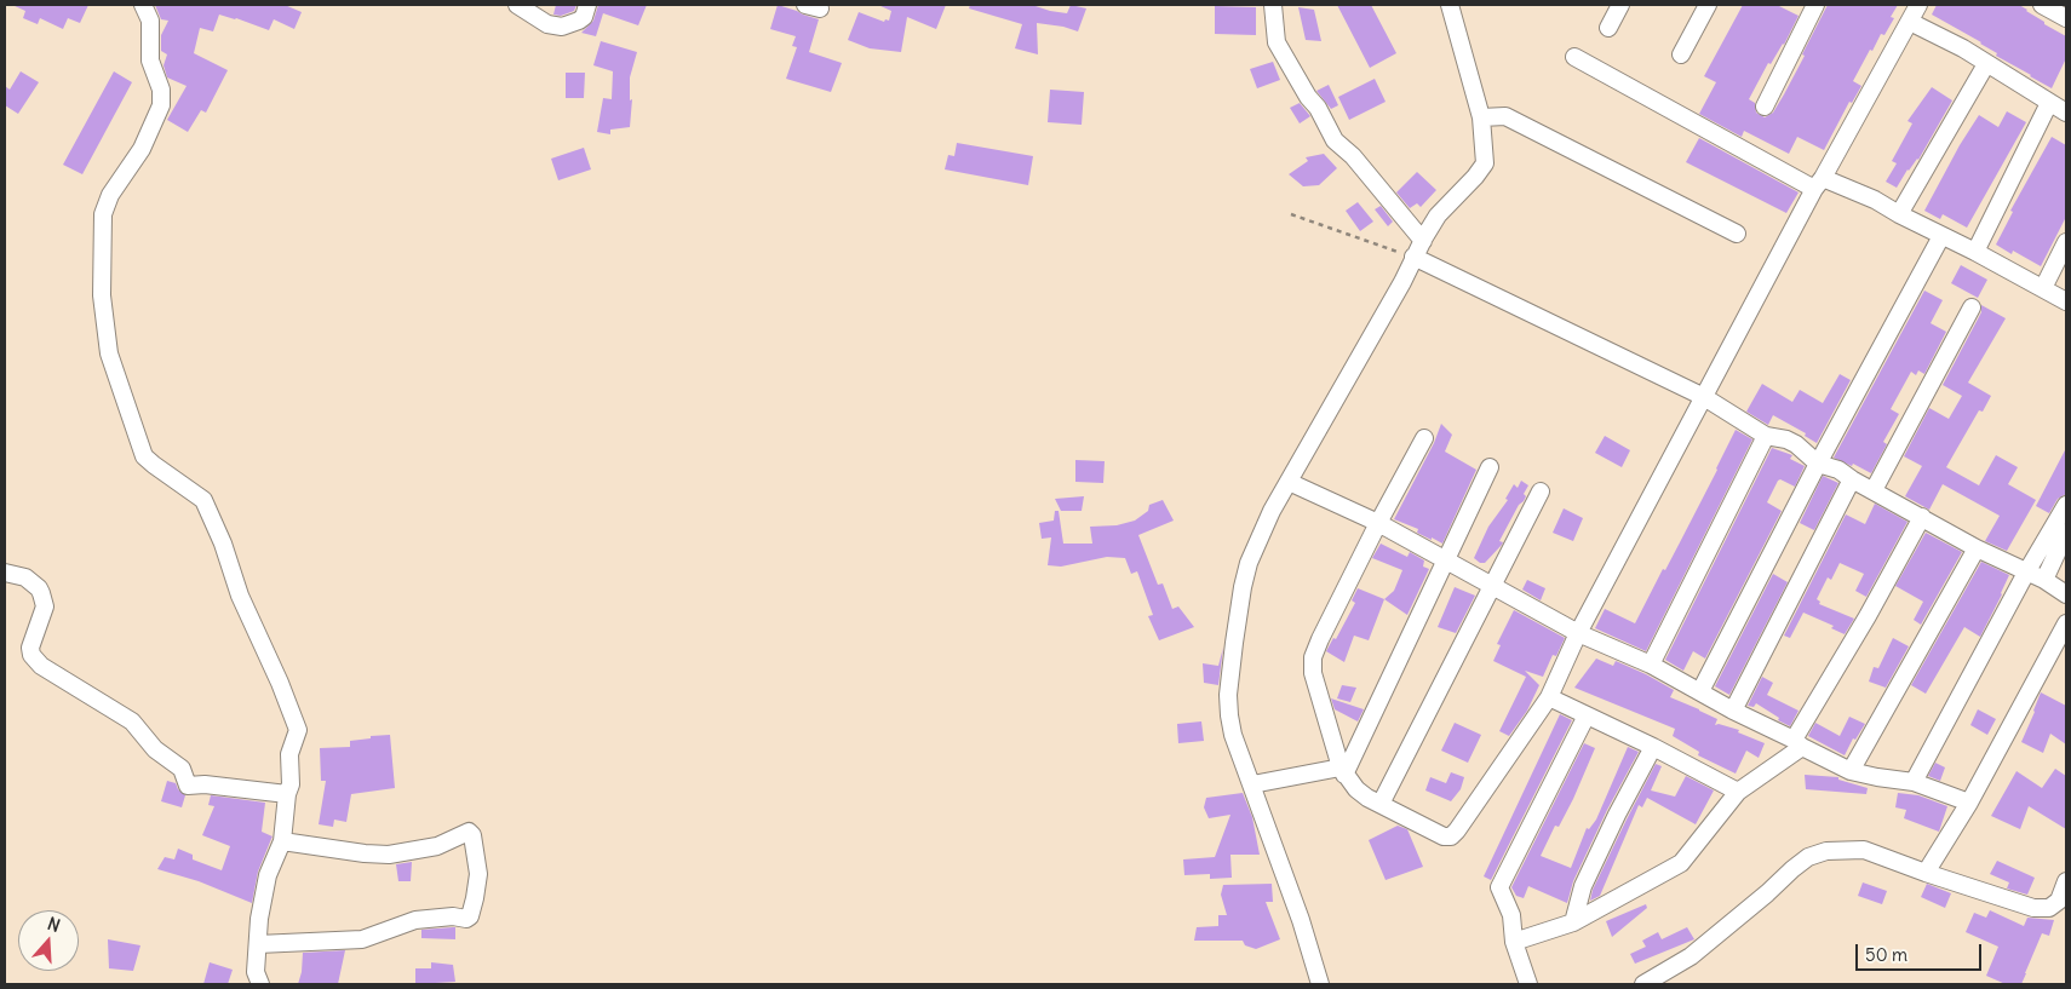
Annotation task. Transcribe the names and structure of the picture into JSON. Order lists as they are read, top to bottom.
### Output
{
  "scale_bar": "50 m",
  "north": "top"
}
